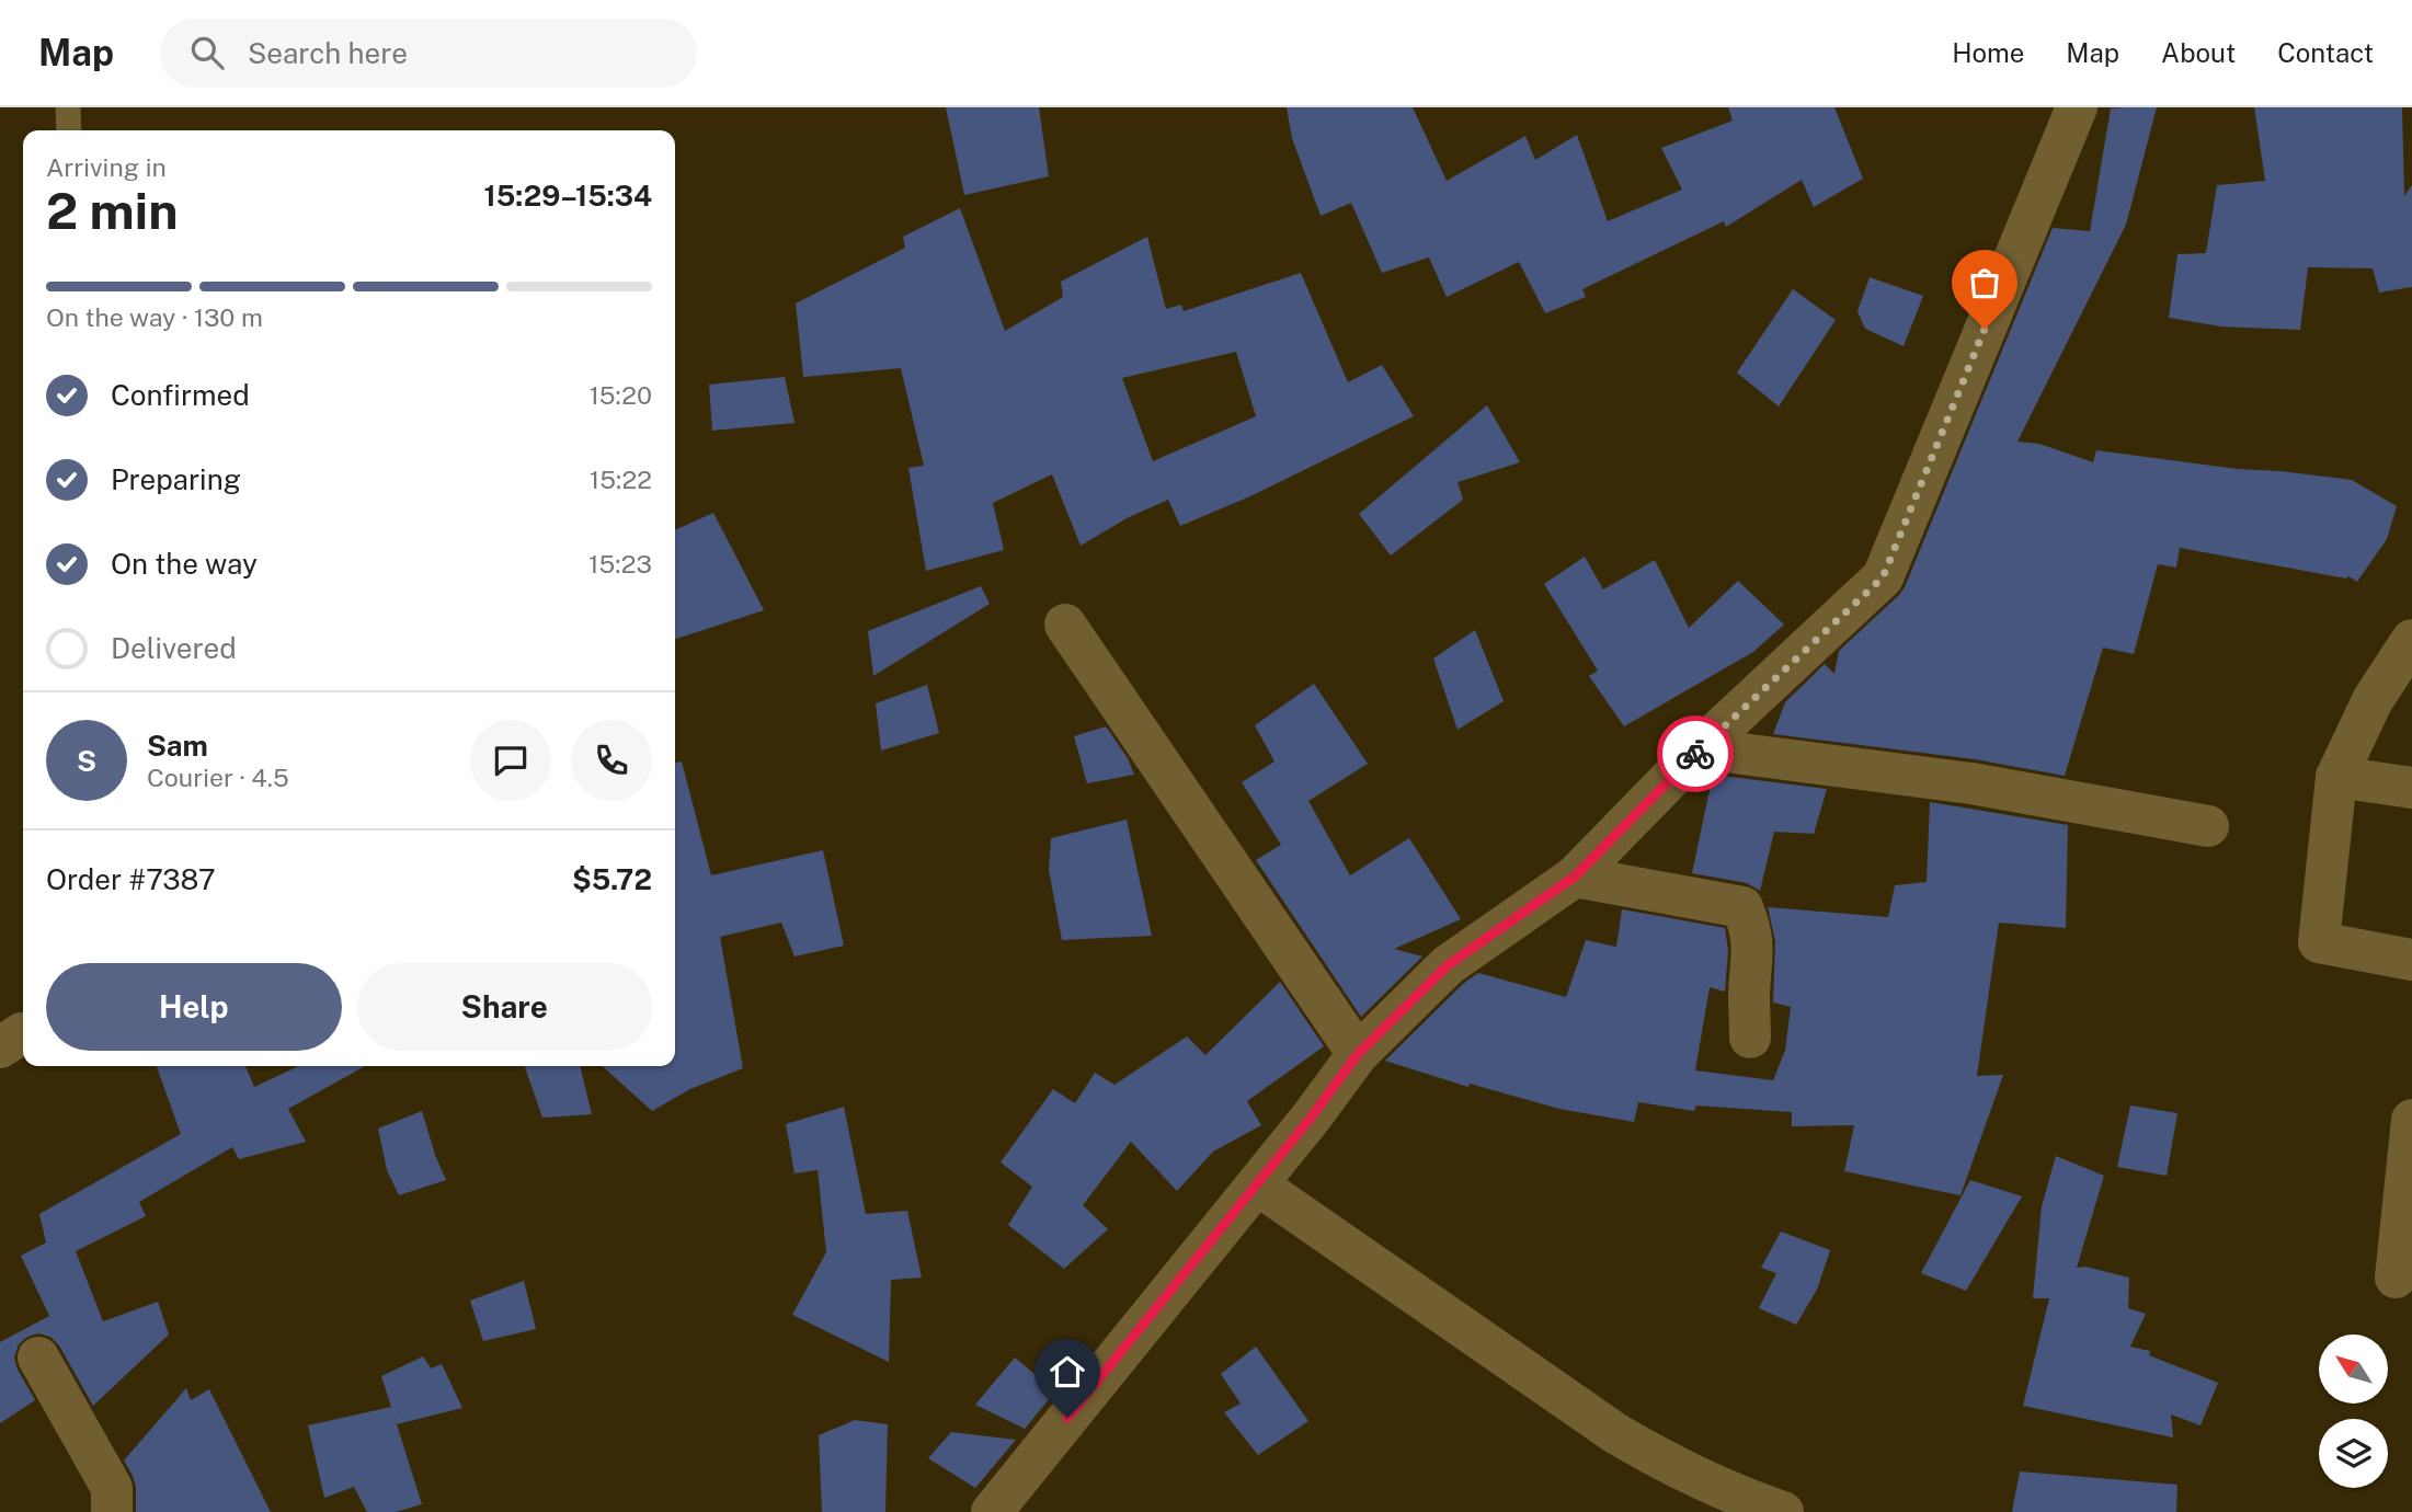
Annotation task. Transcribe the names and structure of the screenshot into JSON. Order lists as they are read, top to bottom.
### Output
{
  "north": "top left",
  "page": {
    "header": "Map",
    "search": "Search here",
    "nav": [
      "Home",
      "Map",
      "About",
      "Contact"
    ],
    "heading": ["2 min", "Arriving in", "15:29–15:34"],
    "panel": [
      "Sam",
      "Courier · 4.5",
      "Order #7387",
      "$5.72"
    ],
    "bar": "On the way · 130 m",
    "list": [
      ["Confirmed", "15:20"],
      ["Preparing", "15:22"],
      ["On the way", "15:23"],
      "Delivered"
    ],
    "round": "S",
    "buttons": ["Help", "Share"]
  }
}
